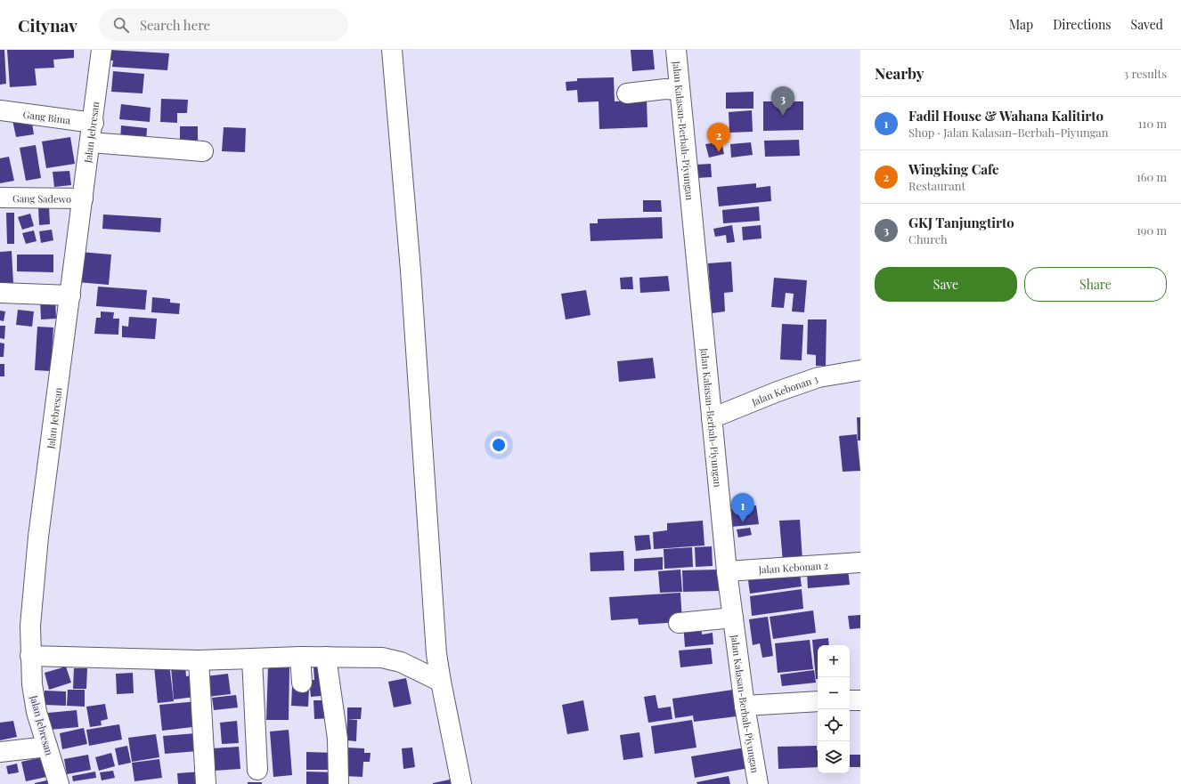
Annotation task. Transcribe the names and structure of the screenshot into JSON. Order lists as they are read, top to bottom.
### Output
{
  "streets": {
    "street": [
      "Gang Bima",
      "Jalan Kalasan-Berbah-Piyungan",
      "Jalan Jebresan",
      "Gang Sadewo",
      "Jalan Kebonan 3",
      "Jalan Kebonan 2"
    ]
  },
  "crossings": [
    ["Gang Bima", "Jalan Jebresan"],
    ["Jalan Kalasan-Berbah-Piyungan", "Jalan Kebonan 3"],
    ["Jalan Kalasan-Berbah-Piyungan", "Jalan Kebonan 2"],
    ["Jalan Jebresan", "Gang Sadewo"]
  ],
  "page": {
    "header": "Citynav",
    "search": "Search here",
    "nav": ["Map", "Directions", "Saved"],
    "heading": ["Nearby", "3 results"],
    "pins": ["3", "2", "1"],
    "list": [
      {
        "mark": "1",
        "name": "Fadil House & Wahana Kalitirto",
        "note": "Shop · Jalan Kalasan-Berbah-Piyungan",
        "value": "110 m"
      },
      {
        "mark": "2",
        "name": "Wingking Cafe",
        "note": "Restaurant",
        "value": "160 m"
      },
      {
        "mark": "3",
        "name": "GKJ Tanjungtirto",
        "note": "Church",
        "value": "190 m"
      }
    ],
    "buttons": ["Save", "Share"],
    "map_buttons": ["+", "−"]
  }
}
